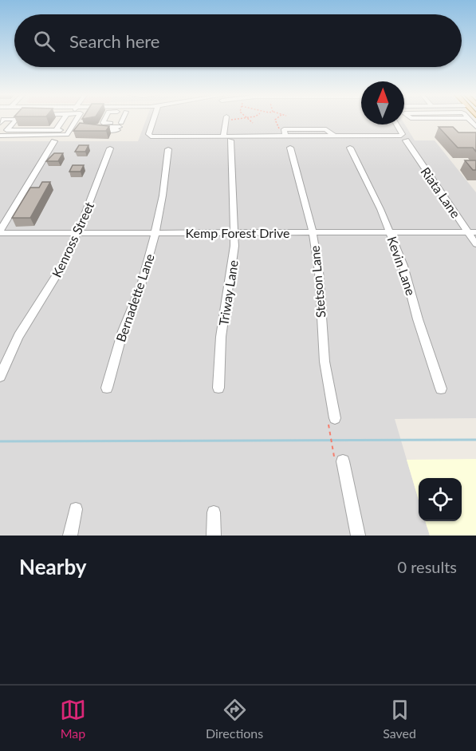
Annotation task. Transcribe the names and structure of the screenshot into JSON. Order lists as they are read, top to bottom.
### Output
{
  "streets": {
    "street": [
      "Riata Lane",
      "Kemp Forest Drive",
      "Kenross Street",
      "Kevin Lane",
      "Stetson Lane",
      "Triway Lane",
      "Bernadette Lane"
    ]
  },
  "crossings": [
    ["Riata Lane", "Kemp Forest Drive"],
    ["Kemp Forest Drive", "Kenross Street"],
    ["Kemp Forest Drive", "Kevin Lane"],
    ["Kemp Forest Drive", "Stetson Lane"],
    ["Kemp Forest Drive", "Triway Lane"],
    ["Kemp Forest Drive", "Bernadette Lane"]
  ],
  "north": "top",
  "page": {
    "search": "Search here",
    "heading": ["Nearby", "0 results"],
    "nav": ["Map", "Directions", "Saved"]
  }
}
